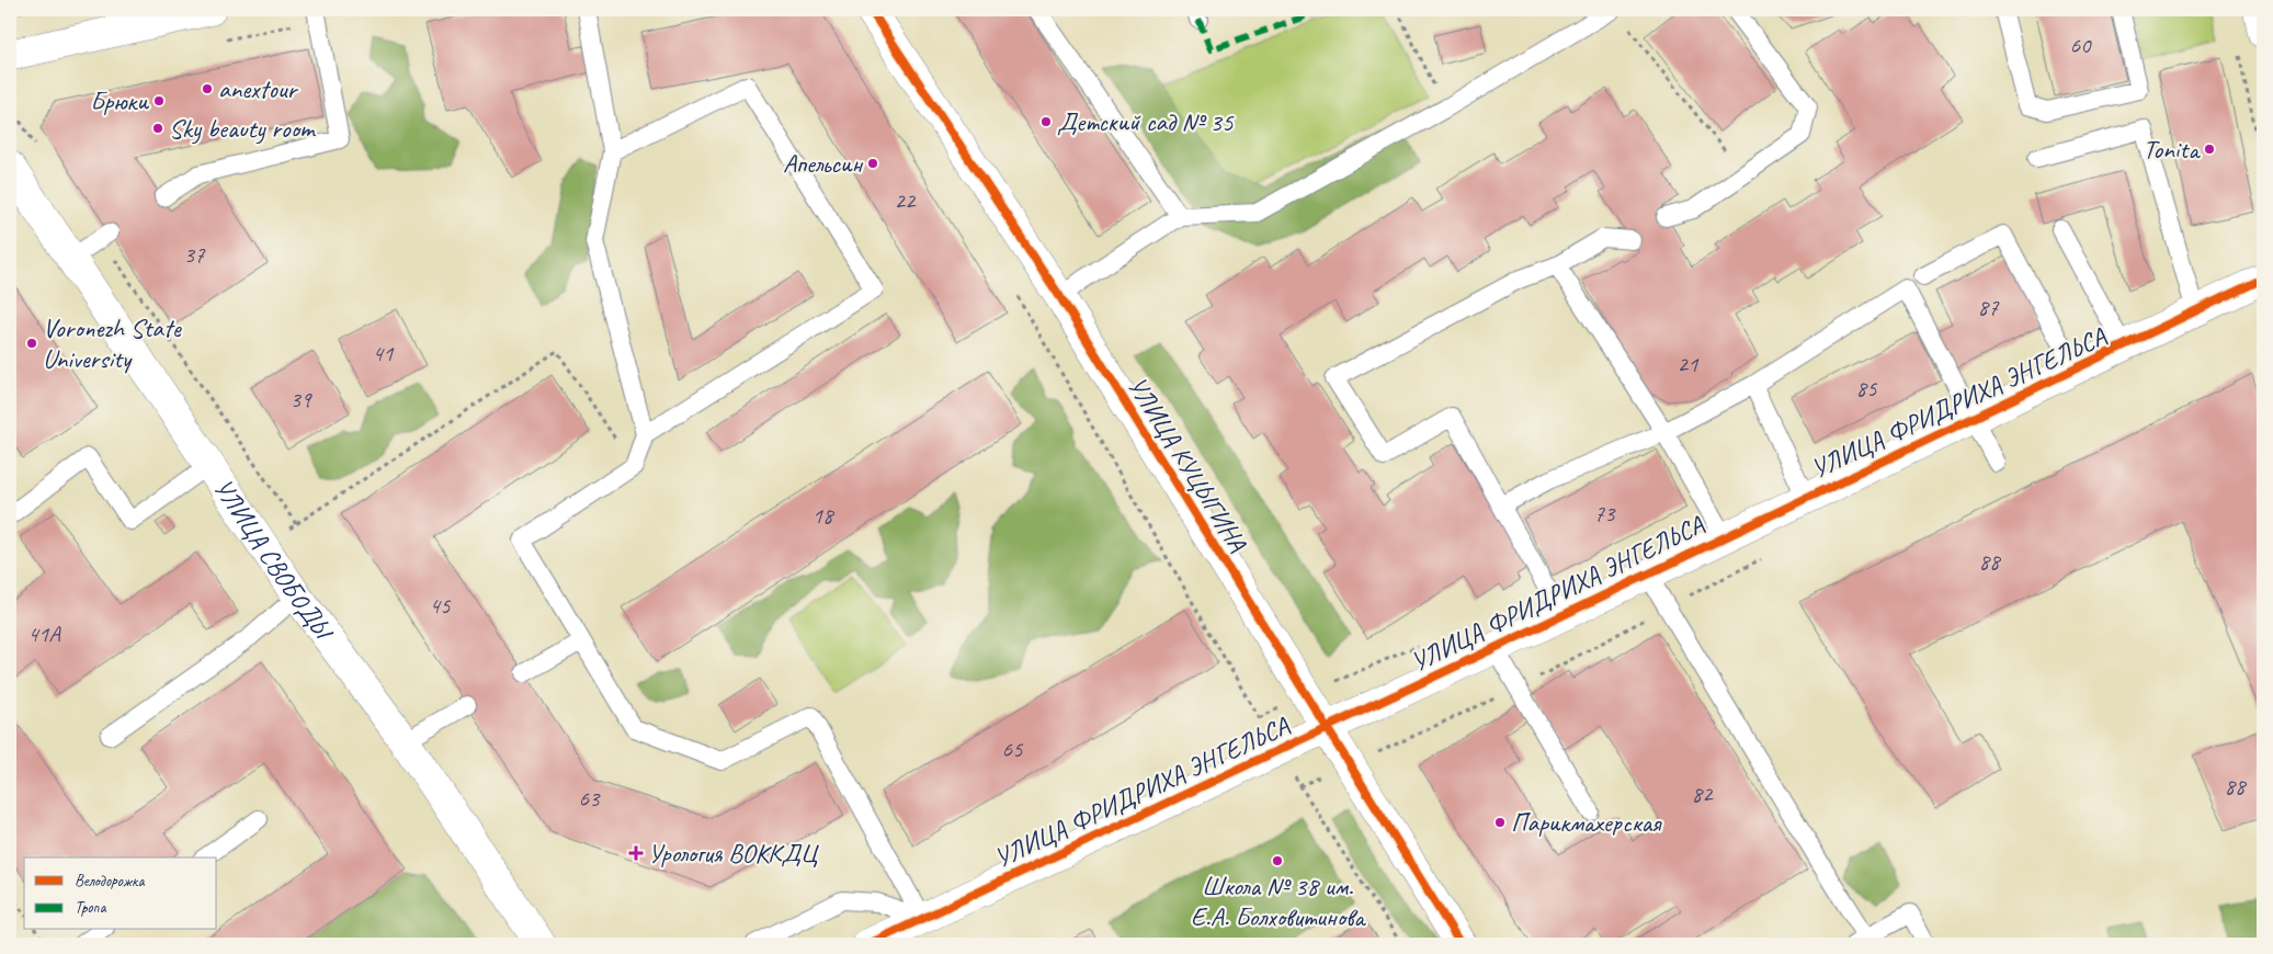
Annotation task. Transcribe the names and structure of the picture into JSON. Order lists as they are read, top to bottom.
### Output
{
  "streets": {
    "street": ["УЛИЦА ФРИДРИХА ЭНГЕЛЬСА", "УЛИЦА КУЦЫГИНА", "УЛИЦА СВОБОДЫ"]
  },
  "crossings": [
    ["УЛИЦА ФРИДРИХА ЭНГЕЛЬСА", "УЛИЦА КУЦЫГИНА"]
  ],
  "places": {
    "other": [
      "anextour",
      "Брюки",
      "Детский сад № 35",
      "Sky beauty room",
      "Tonita",
      "Апельсин",
      "Voronezh State University",
      "Парикмахерская",
      "Школа № 38 им. Е.А. Болховитинова"
    ],
    "health": ["Урология ВОККДЦ"]
  },
  "house_numbers": [
    "60",
    "22",
    "37",
    "87",
    "41",
    "21",
    "85",
    "39",
    "73",
    "18",
    "88",
    "45",
    "41А",
    "65",
    "88",
    "82",
    "63"
  ],
  "legend": ["Велодорожка", "Тропа"]
}
